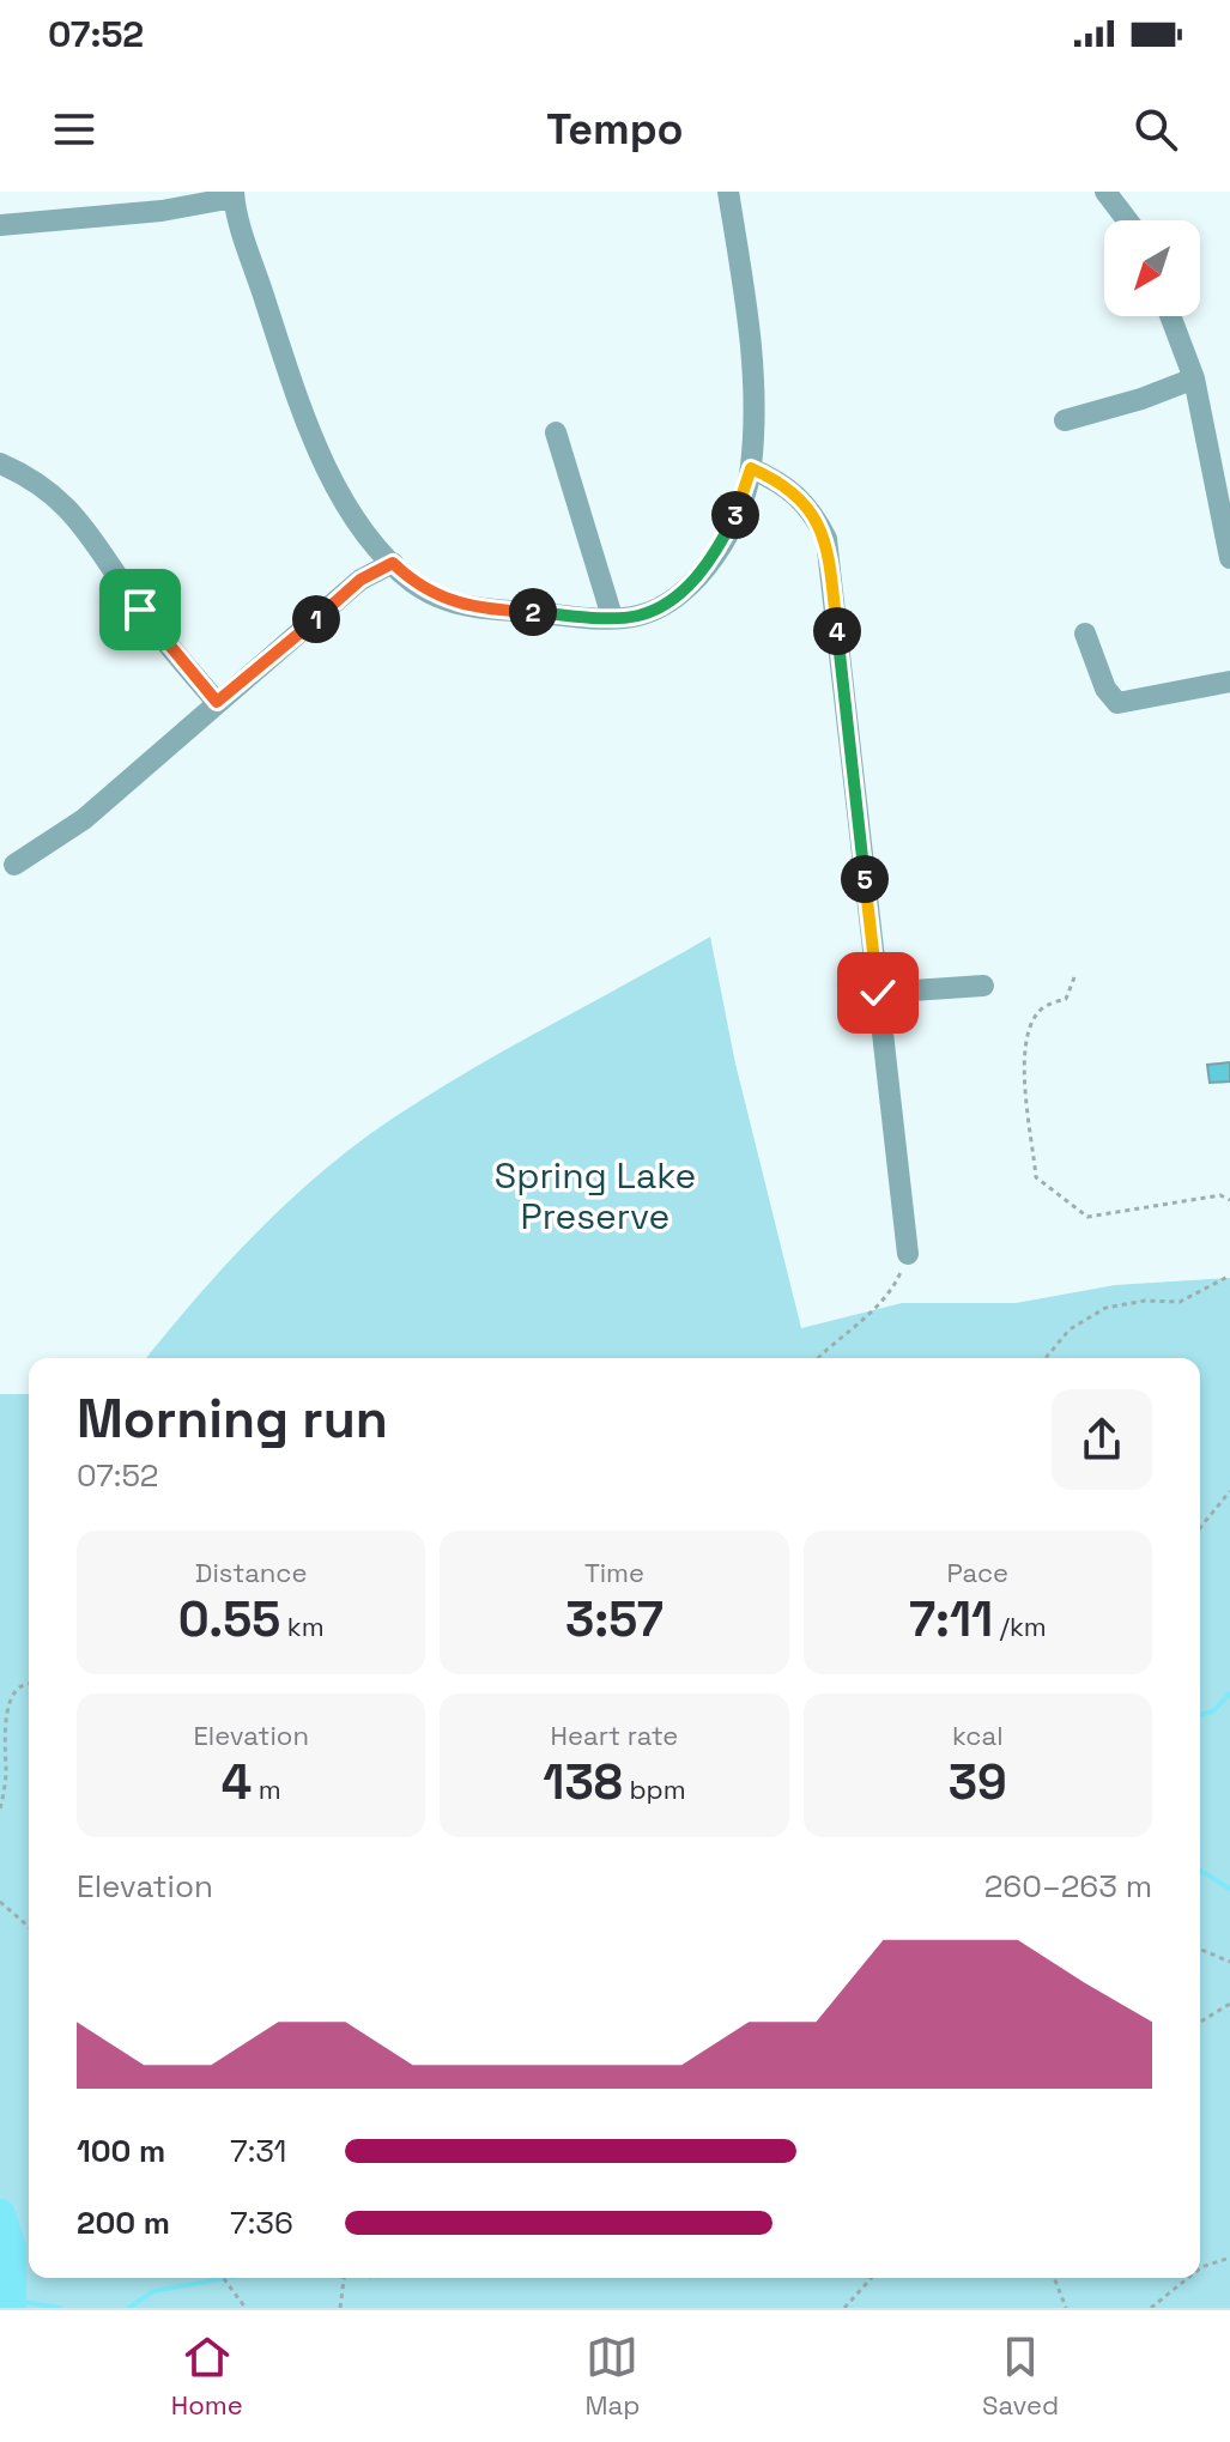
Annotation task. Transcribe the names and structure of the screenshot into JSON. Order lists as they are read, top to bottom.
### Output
{
  "parks": ["Spring Lake Preserve"],
  "north": "bottom left",
  "page": {
    "status": "07:52",
    "header": "Tempo",
    "pins": [
      "3",
      "2",
      "1",
      "4",
      "5"
    ],
    "heading": ["Morning run", "07:52"],
    "stats": [
      ["Distance", "0.55 km"],
      ["Time", "3:57"],
      ["Pace", "7:11 /km"],
      ["Elevation", "4 m"],
      ["Heart rate", "138 bpm"],
      ["kcal", "39"]
    ],
    "chart": ["Elevation", "260–263 m"],
    "list": [
      {
        "name": "100 m",
        "note": "7:31"
      },
      {
        "name": "200 m",
        "note": "7:36"
      }
    ],
    "tabs": ["Home", "Map", "Saved"]
  }
}
